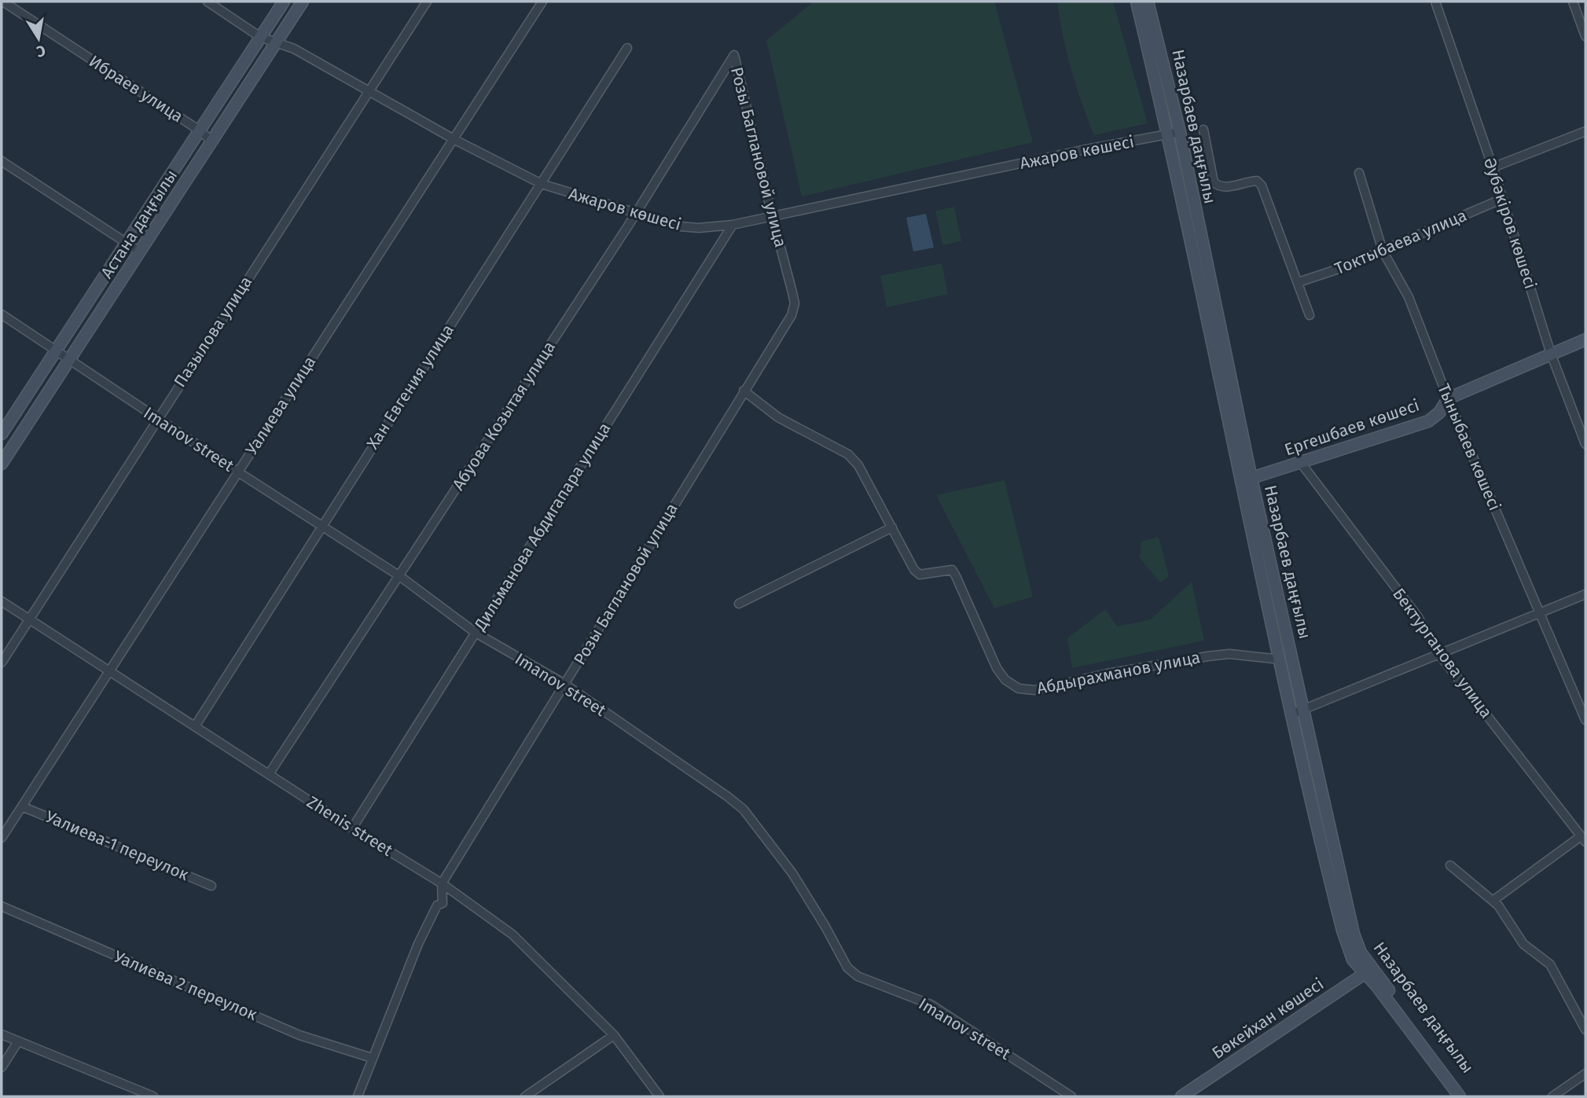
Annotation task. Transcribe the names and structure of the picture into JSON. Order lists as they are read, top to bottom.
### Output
{
  "streets": {
    "main road": [
      "Назарбаев даңғылы",
      "Астана даңғылы",
      "Ергешбаев көшесі",
      "Бөкейхан көшесі"
    ],
    "street": [
      "Ибраев улица",
      "Ажаров көшесі",
      "Розы Баглановой улица",
      "Әубәкіров көшесі",
      "Токтыбаева улица",
      "Пазылова улица",
      "Хан Евгения улица",
      "Уалиева улица",
      "Абуова Козытая улица",
      "Imanov street",
      "Тыныбаев көшесі",
      "Дильманова Абдигапара улица",
      "Бектурганова улица",
      "Абдырахманов улица",
      "Zhenis street",
      "Уалиева-1 переулок",
      "Уалиева 2 переулок"
    ]
  },
  "crossings": [
    ["Ибраев улица", "Астана даңғылы"],
    ["Назарбаев даңғылы", "Ажаров көшесі"],
    ["Назарбаев даңғылы", "Ергешбаев көшесі"],
    ["Назарбаев даңғылы", "Абдырахманов улица"],
    ["Назарбаев даңғылы", "Бөкейхан көшесі"],
    ["Ажаров көшесі", "Розы Баглановой улица"],
    ["Ажаров көшесі", "Астана даңғылы"],
    ["Ажаров көшесі", "Пазылова улица"],
    ["Ажаров көшесі", "Хан Евгения улица"],
    ["Ажаров көшесі", "Уалиева улица"],
    ["Ажаров көшесі", "Абуова Козытая улица"],
    ["Ажаров көшесі", "Дильманова Абдигапара улица"],
    ["Розы Баглановой улица", "Абуова Козытая улица"],
    ["Розы Баглановой улица", "Imanov street"],
    ["Розы Баглановой улица", "Абдырахманов улица"],
    ["Розы Баглановой улица", "Zhenis street"],
    ["Розы Баглановой улица", "Уалиева 2 переулок"],
    ["Әубәкіров көшесі", "Токтыбаева улица"],
    ["Әубәкіров көшесі", "Ергешбаев көшесі"],
    ["Астана даңғылы", "Imanov street"],
    ["Токтыбаева улица", "Тыныбаев көшесі"],
    ["Пазылова улица", "Imanov street"],
    ["Пазылова улица", "Zhenis street"],
    ["Хан Евгения улица", "Imanov street"],
    ["Хан Евгения улица", "Zhenis street"],
    ["Уалиева улица", "Imanov street"],
    ["Уалиева улица", "Zhenis street"],
    ["Уалиева улица", "Уалиева-1 переулок"],
    ["Абуова Козытая улица", "Imanov street"],
    ["Абуова Козытая улица", "Zhenis street"],
    ["Ергешбаев көшесі", "Тыныбаев көшесі"],
    ["Ергешбаев көшесі", "Бектурганова улица"],
    ["Imanov street", "Дильманова Абдигапара улица"],
    ["Дильманова Абдигапара улица", "Zhenis street"]
  ],
  "north": "bottom"
}
